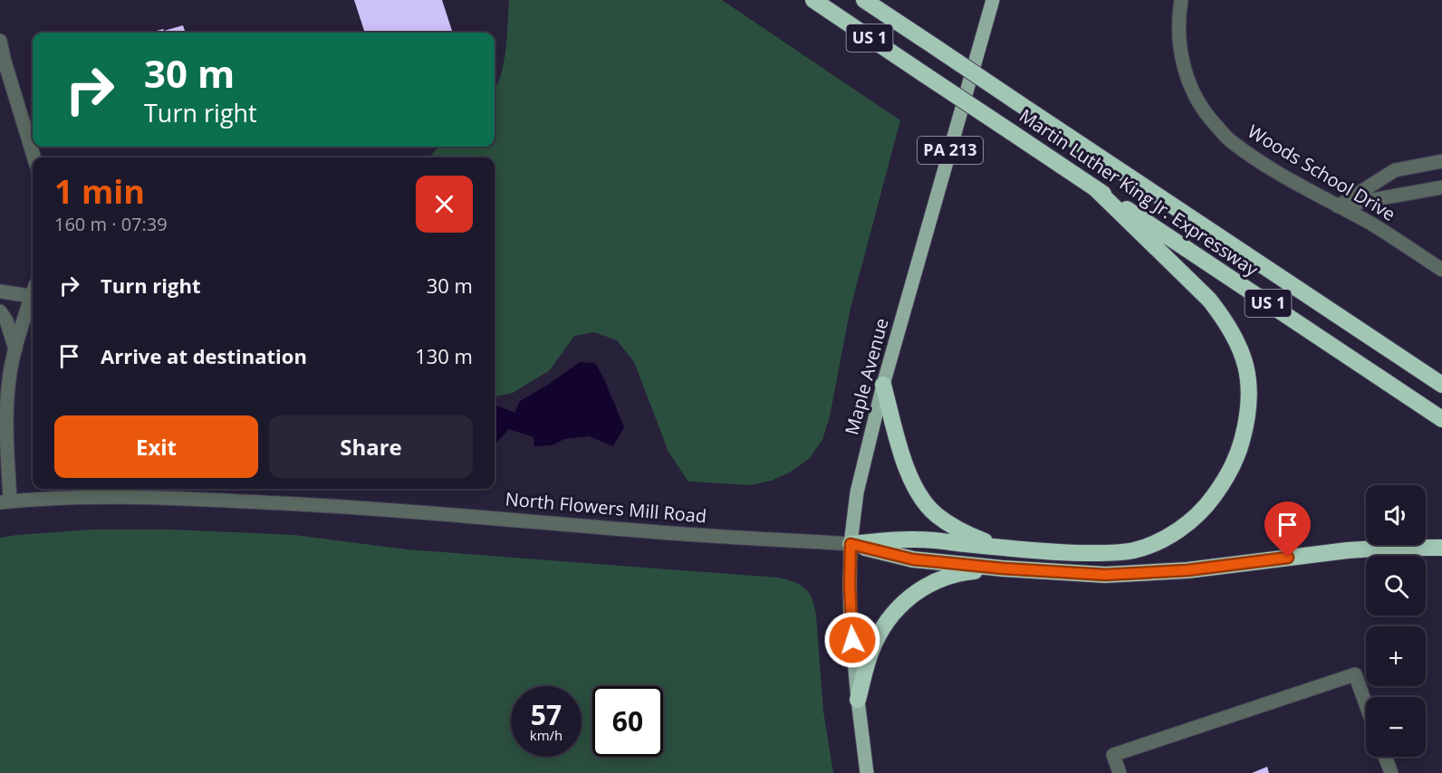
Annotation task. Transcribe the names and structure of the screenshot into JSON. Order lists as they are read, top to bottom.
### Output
{
  "streets": {
    "highway": ["US 1", "Martin Luther King Jr. Expressway"],
    "main road": ["PA 213", "Maple Avenue"],
    "street": ["Woods School Drive", "North Flowers Mill Road"]
  },
  "crossings": [
    ["Maple Avenue", "North Flowers Mill Road"]
  ],
  "page": {
    "turn": ["30 m", "Turn right"],
    "heading": ["1 min", "160 m · 07:39"],
    "list": [
      {
        "name": "Turn right",
        "value": "30 m"
      },
      {
        "name": "Arrive at destination",
        "value": "130 m"
      }
    ],
    "buttons": ["Exit", "Share"],
    "map_buttons": ["+", "−"],
    "speed": "57 km/h",
    "limit": "60"
  }
}
